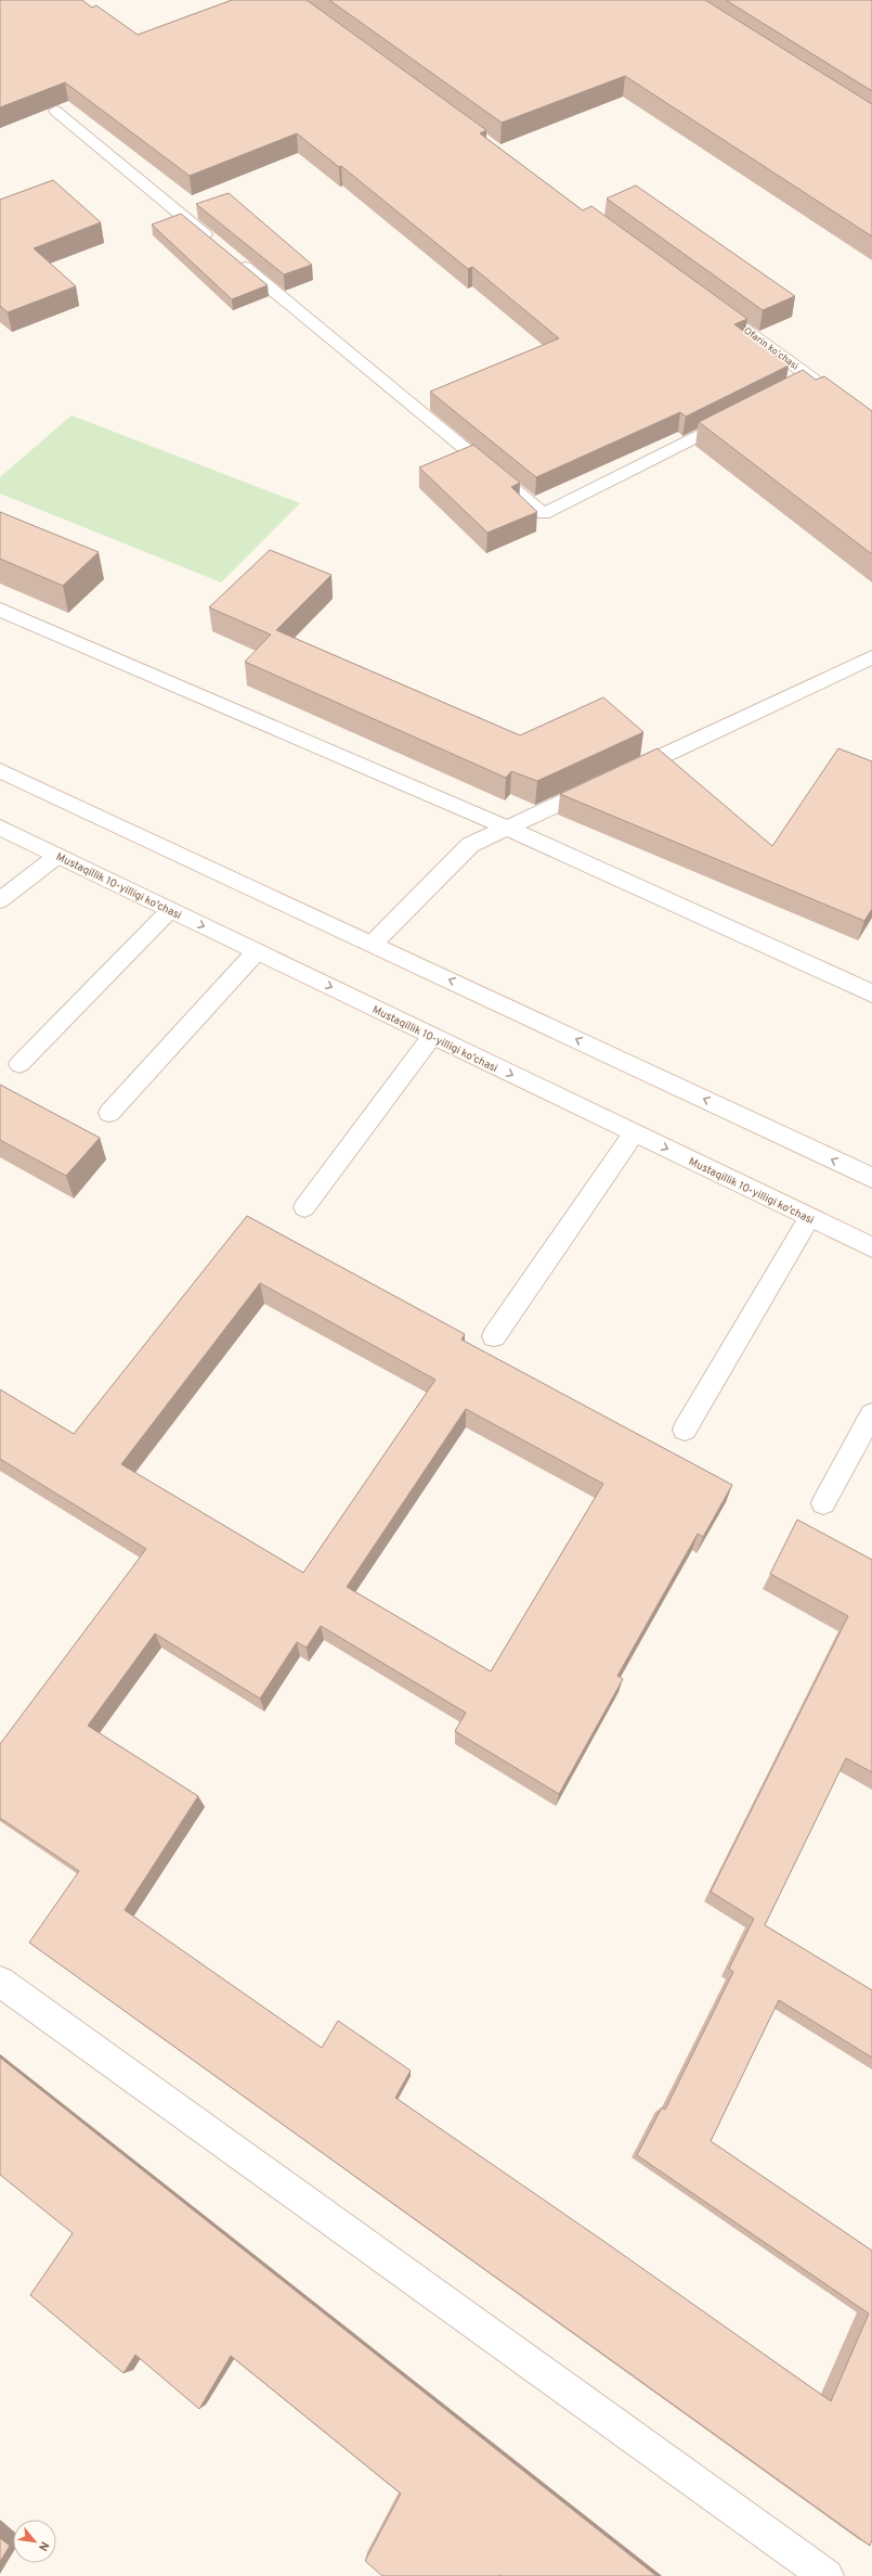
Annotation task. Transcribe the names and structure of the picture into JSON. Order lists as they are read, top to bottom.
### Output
{
  "streets": {
    "street": ["Ofarin koʻchasi", "Mustaqillik 10-yilligi ko'chasi"]
  },
  "north": "bottom right"
}
